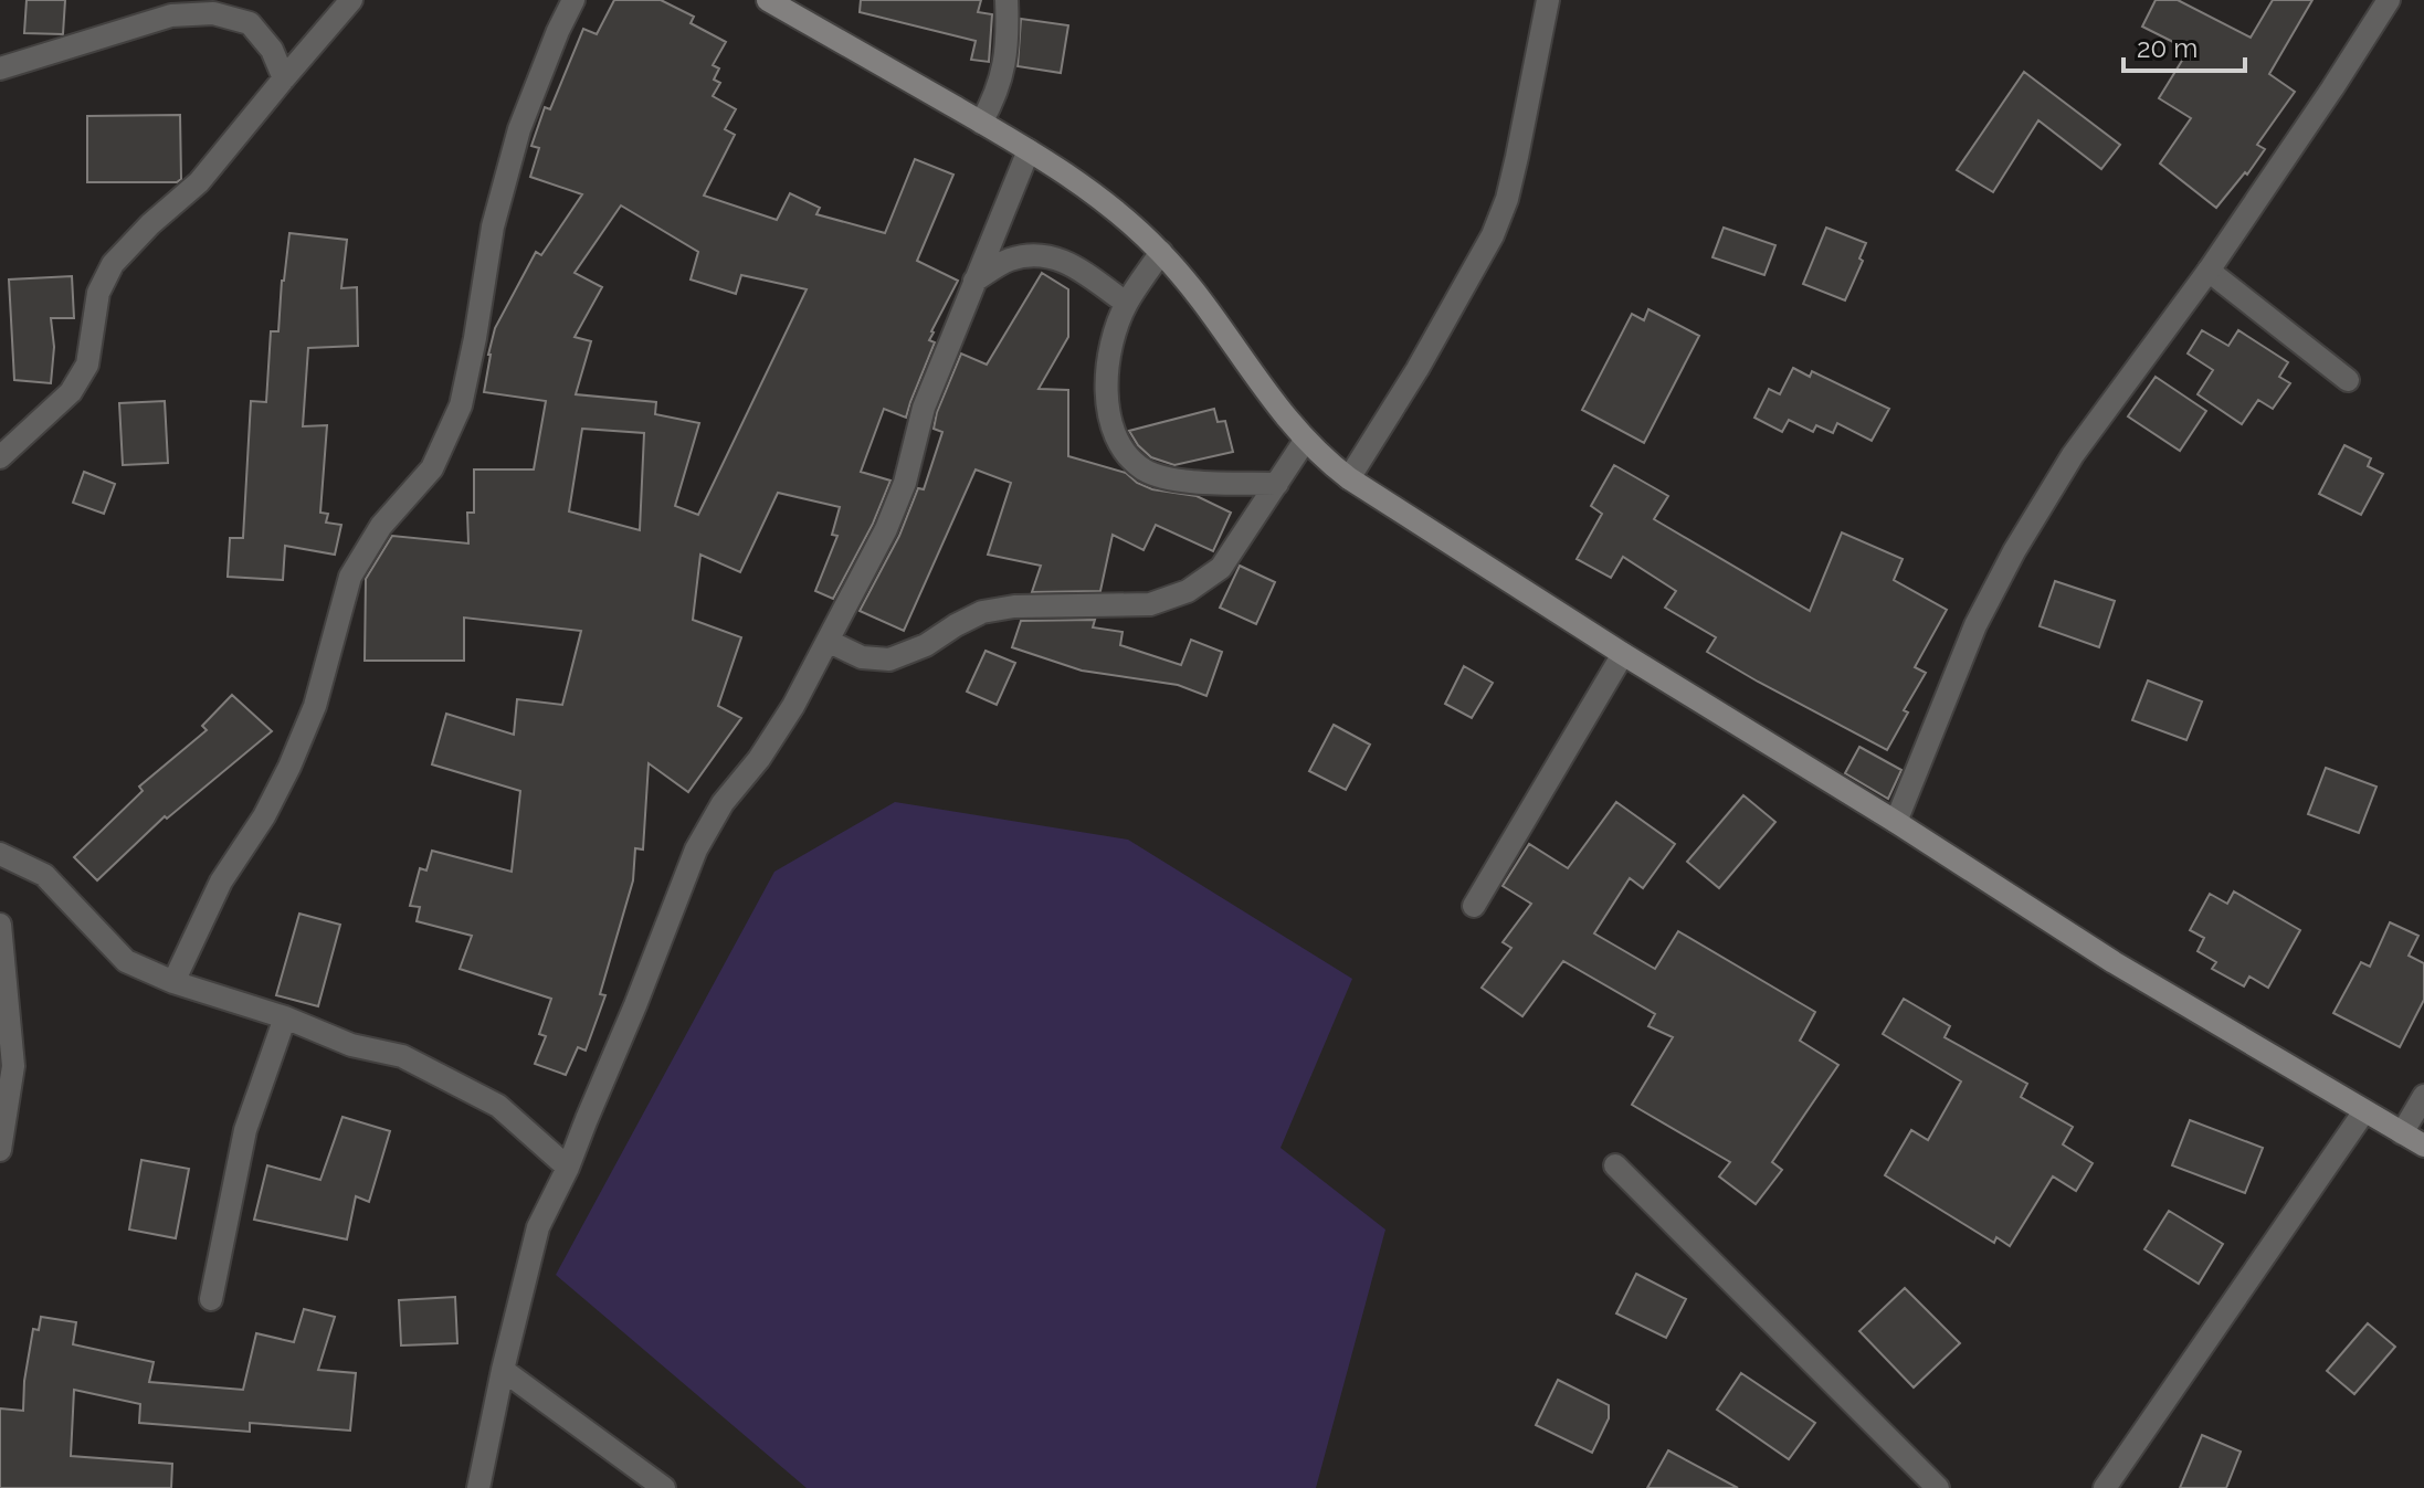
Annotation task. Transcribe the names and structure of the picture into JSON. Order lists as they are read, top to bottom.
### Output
{
  "scale_bar": "20 m"
}
